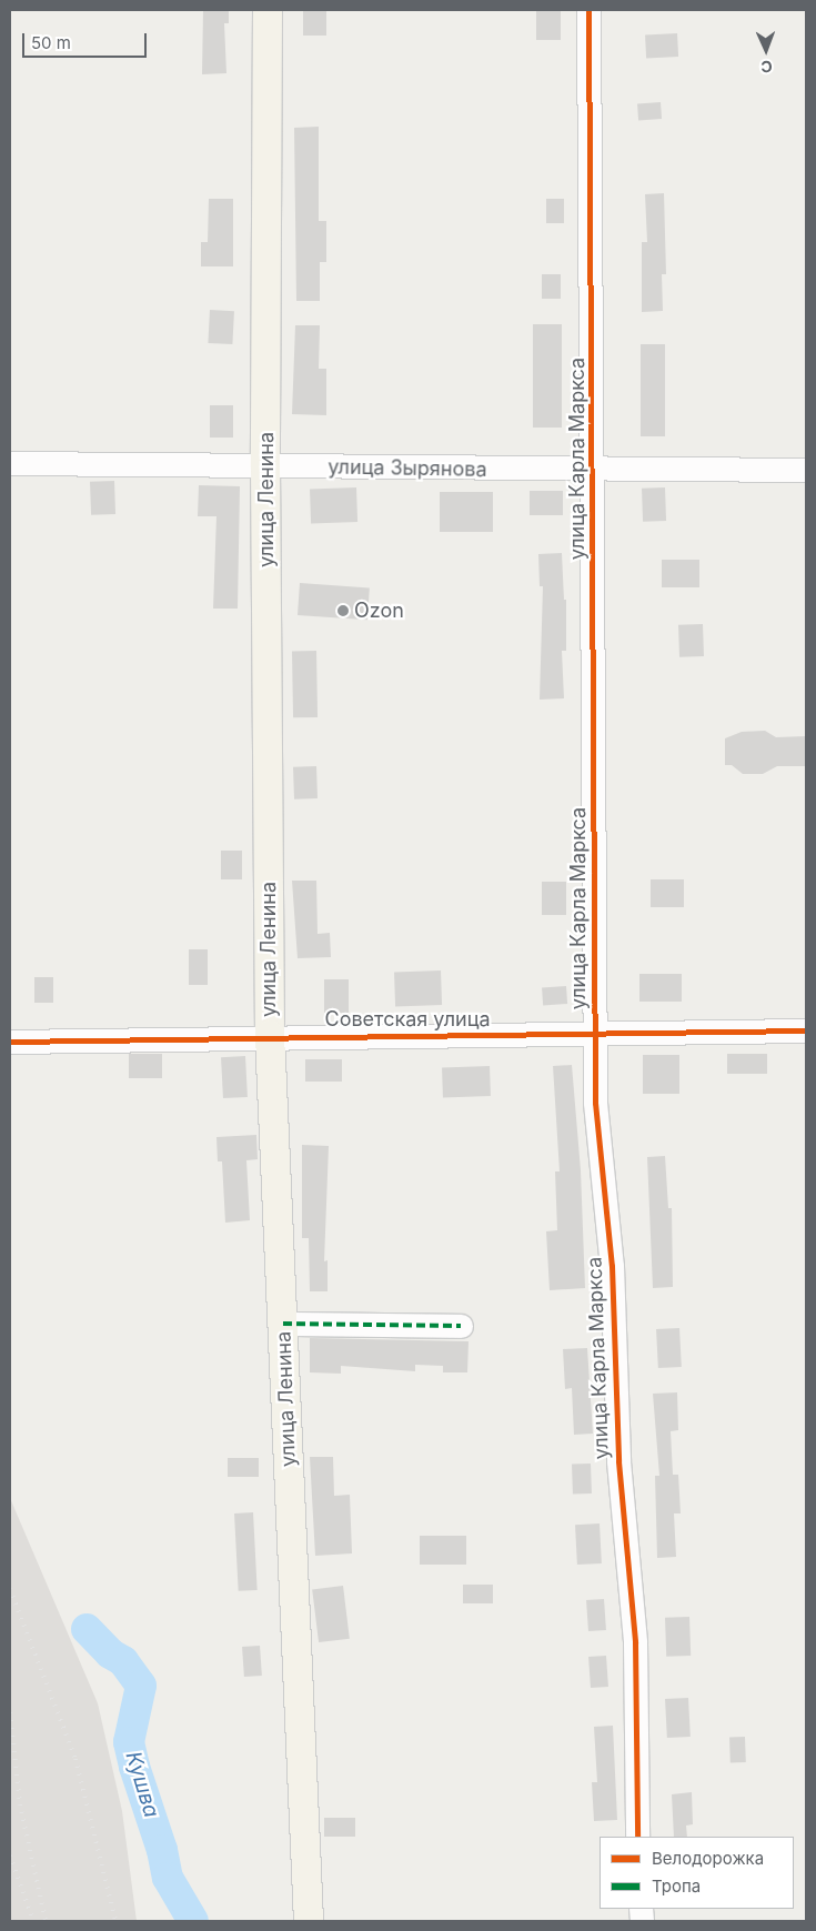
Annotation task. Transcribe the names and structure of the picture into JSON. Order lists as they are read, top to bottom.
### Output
{
  "streets": {
    "main road": ["улица Ленина"],
    "street": ["улица Карла Маркса", "улица Зырянова", "Советская улица"]
  },
  "crossings": [
    ["улица Карла Маркса", "улица Зырянова"],
    ["улица Карла Маркса", "Советская улица"],
    ["улица Зырянова", "улица Ленина"],
    ["улица Ленина", "Советская улица"]
  ],
  "water": ["Кушва"],
  "places": ["Ozon"],
  "legend": ["Велодорожка", "Тропа"],
  "scale_bar": "50 m",
  "north": "bottom"
}
